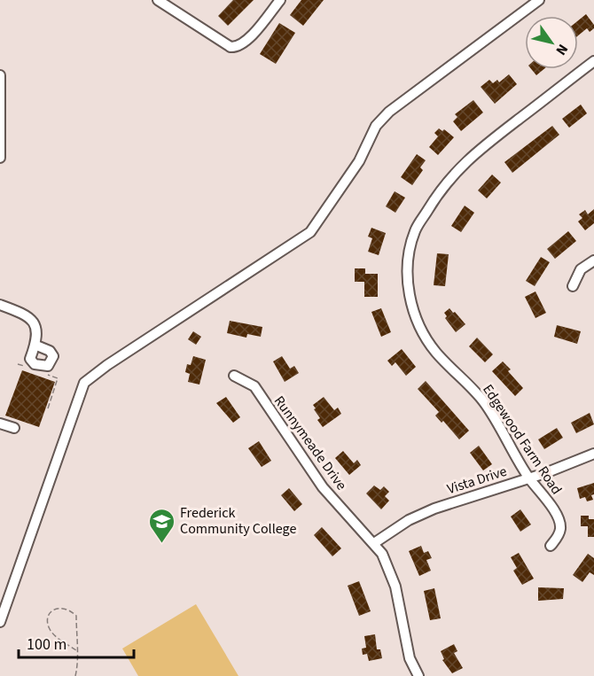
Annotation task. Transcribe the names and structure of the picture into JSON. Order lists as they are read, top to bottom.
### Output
{
  "streets": {
    "street": ["Edgewood Farm Road", "Runnymeade Drive", "Vista Drive"]
  },
  "crossings": [
    ["Edgewood Farm Road", "Vista Drive"],
    ["Runnymeade Drive", "Vista Drive"]
  ],
  "places": {
    "school or university": ["Frederick Community College"]
  },
  "scale_bar": "100 m",
  "north": "bottom right"
}
